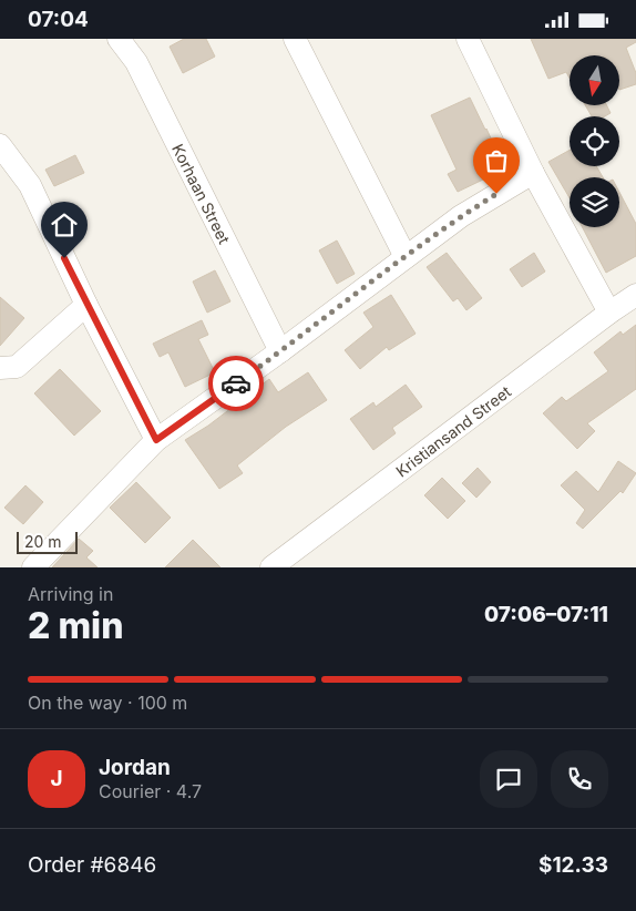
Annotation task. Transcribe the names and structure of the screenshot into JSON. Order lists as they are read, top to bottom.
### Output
{
  "streets": {
    "street": ["Korhaan Street", "Kristiansand Street"]
  },
  "scale_bar": "20 m",
  "north": "bottom",
  "page": {
    "status": "07:04",
    "scale": "20 m",
    "heading": ["2 min", "Arriving in", "07:06–07:11"],
    "panel": [
      "Jordan",
      "Courier · 4.7",
      "Order #6846",
      "$12.33"
    ],
    "bar": "On the way · 100 m",
    "round": "J"
  }
}
